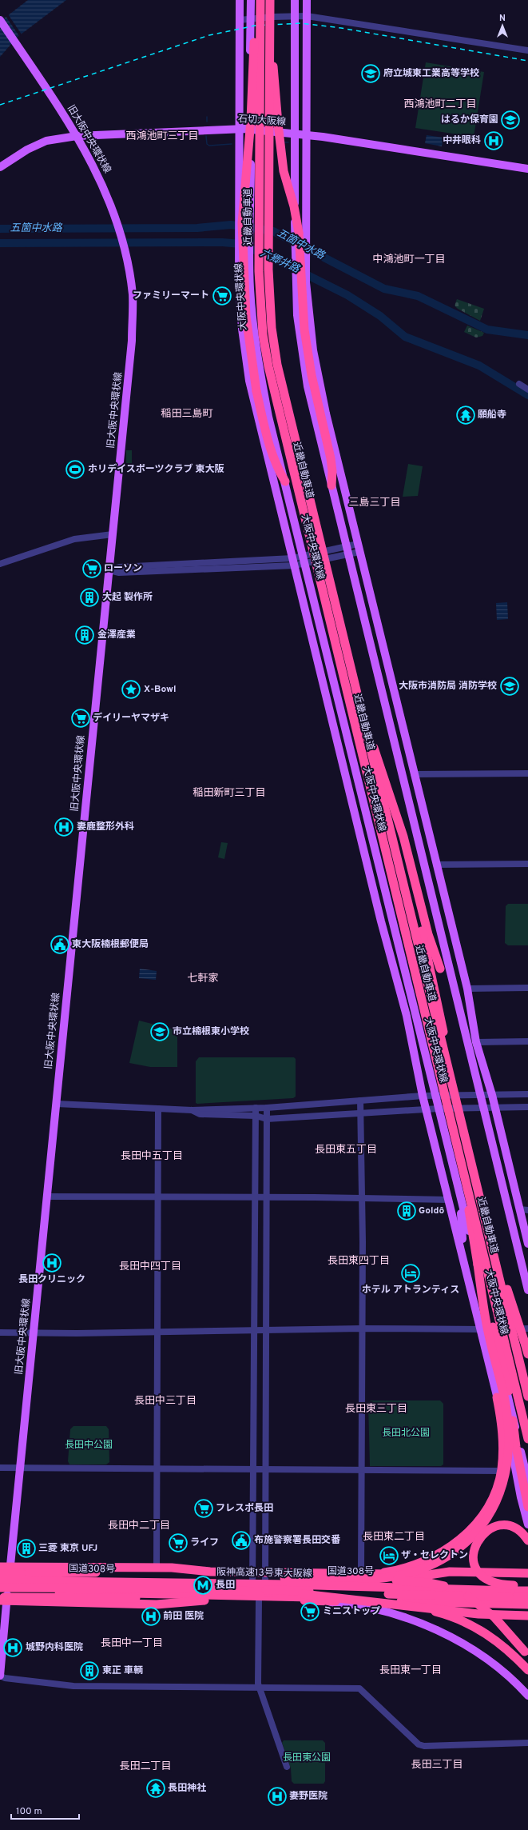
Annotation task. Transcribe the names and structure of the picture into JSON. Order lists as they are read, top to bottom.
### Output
{
  "streets": {
    "highway": ["近畿自動車道", "国道308号", "阪神高速13号東大阪線"],
    "main road": ["石切大阪線", "旧大阪中央環状線", "大阪中央環状線"]
  },
  "crossings": [
    ["石切大阪線", "旧大阪中央環状線"],
    ["石切大阪線", "大阪中央環状線"],
    ["旧大阪中央環状線", "国道308号"],
    ["旧大阪中央環状線", "阪神高速13号東大阪線"]
  ],
  "districts": [
    "西鴻池町二丁目",
    "西鴻池町三丁目",
    "中鴻池町一丁目",
    "稲田三島町",
    "三島三丁目",
    "稲田新町三丁目",
    "七軒家",
    "長田東五丁目",
    "長田中五丁目",
    "長田東四丁目",
    "長田中四丁目",
    "長田中三丁目",
    "長田東三丁目",
    "長田中二丁目",
    "長田東二丁目",
    "長田中一丁目",
    "長田東一丁目",
    "長田三丁目",
    "長田二丁目"
  ],
  "water": ["五箇中水路", "六郷井路"],
  "parks": ["長田北公園", "長田中公園", "長田東公園"],
  "places": {
    "school or university": [
      "府立城東工業高等学校",
      "はるか保育園",
      "大阪市消防局 消防学校",
      "市立楠根東小学校"
    ],
    "hospital": [
      "中井眼科",
      "妻鹿整形外科",
      "長田クリニック",
      "前田 医院",
      "城野内科医院",
      "妻野医院"
    ],
    "supermarket": [
      "ファミリーマート",
      "ローソン",
      "デイリーヤマザキ",
      "フレスポ長田",
      "ライフ",
      "ミニストップ"
    ],
    "temple": ["願船寺", "長田神社"],
    "sports": ["ホリデイスポーツクラブ 東大阪"],
    "building": [
      "大起 製作所",
      "金澤産業",
      "Goldô",
      "三菱 東京 UFJ",
      "東正 車輌"
    ],
    "place": ["X-Bowl"],
    "public building": ["東大阪楠根郵便局", "布施警察署長田交番"],
    "hotel": ["ホテル アトランティス", "ザ・セレクトン"],
    "metro station": ["長田"]
  },
  "scale_bar": "100 m",
  "north": "top"
}
